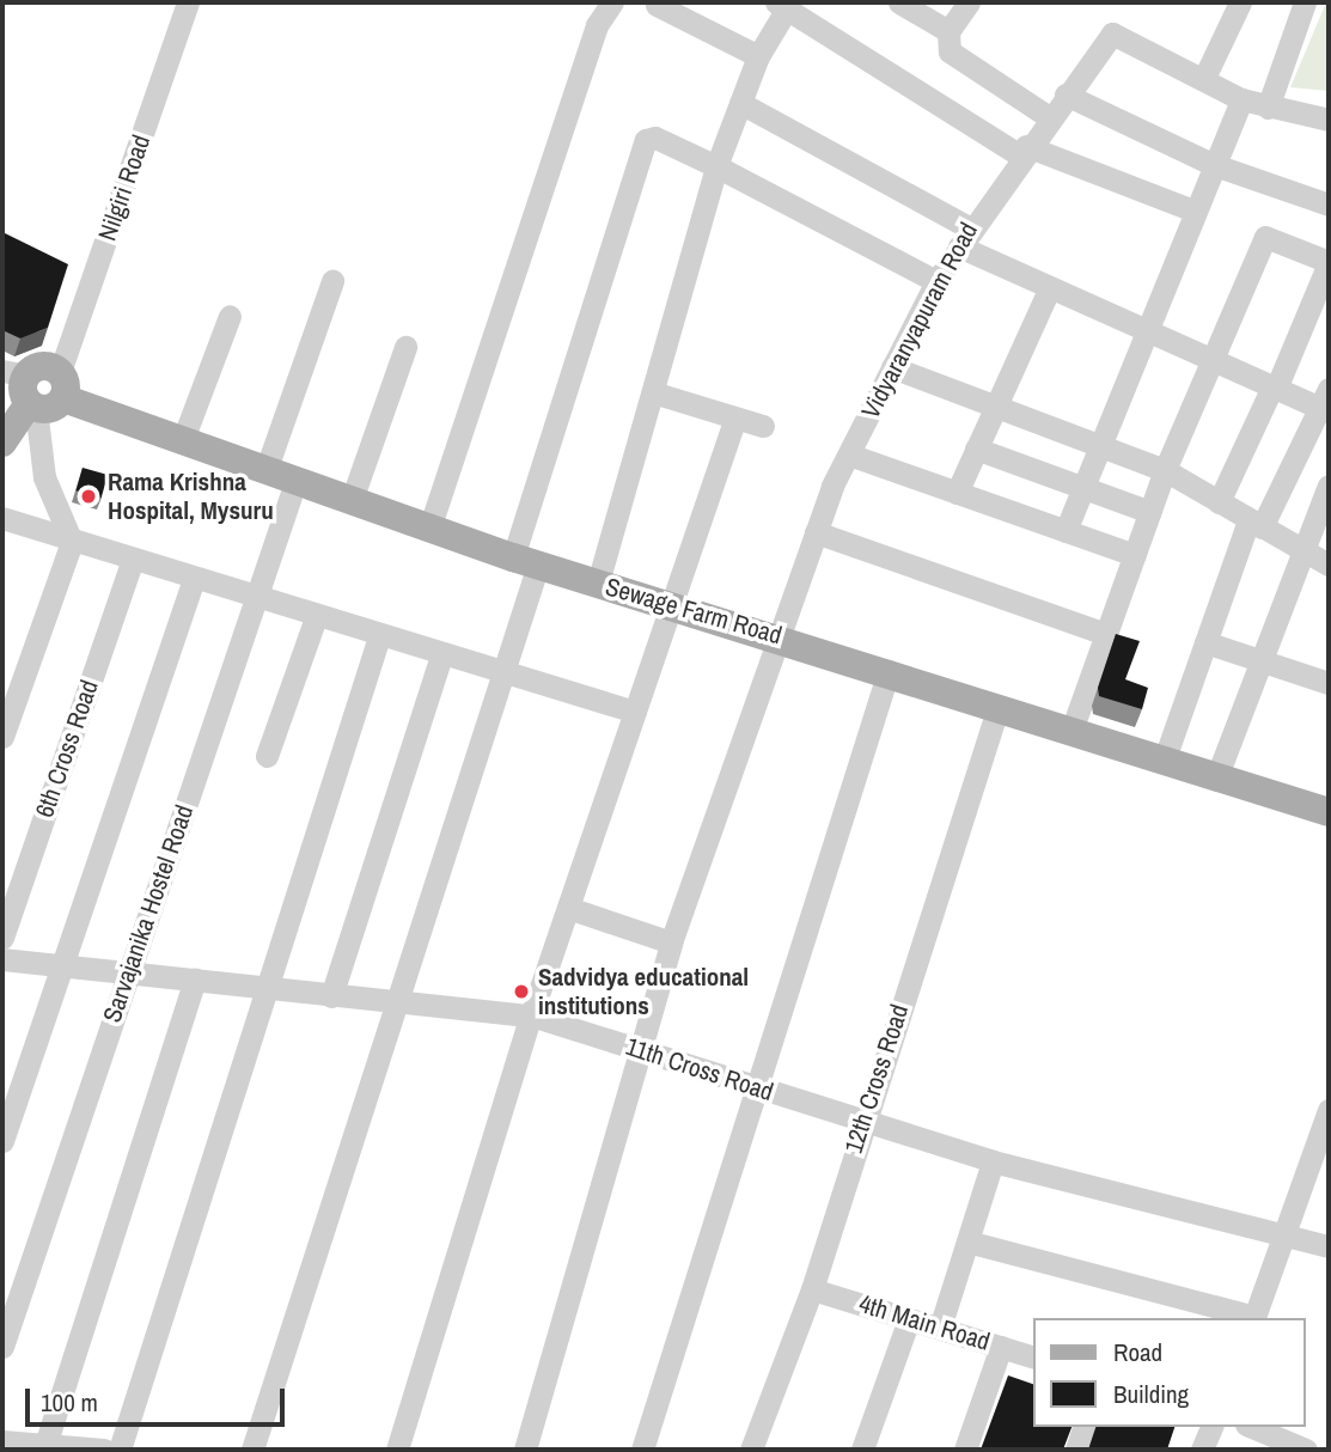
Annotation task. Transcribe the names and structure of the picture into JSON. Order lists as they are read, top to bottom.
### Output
{
  "streets": {
    "main road": ["Sewage Farm Road"],
    "street": [
      "Nilgiri Road",
      "Vidyaranyapuram Road",
      "6th Cross Road",
      "Sarvajanika Hostel Road",
      "11th Cross Road",
      "12th Cross Road",
      "4th Main Road"
    ]
  },
  "crossings": [
    ["Nilgiri Road", "Sewage Farm Road"],
    ["Vidyaranyapuram Road", "Sewage Farm Road"],
    ["Vidyaranyapuram Road", "11th Cross Road"],
    ["Sewage Farm Road", "Sarvajanika Hostel Road"],
    ["Sewage Farm Road", "12th Cross Road"],
    ["Sarvajanika Hostel Road", "11th Cross Road"],
    ["11th Cross Road", "12th Cross Road"],
    ["12th Cross Road", "4th Main Road"]
  ],
  "places": ["Rama Krishna Hospital, Mysuru", "Sadvidya educational institutions"],
  "legend": ["Road", "Building"],
  "scale_bar": "100 m"
}
